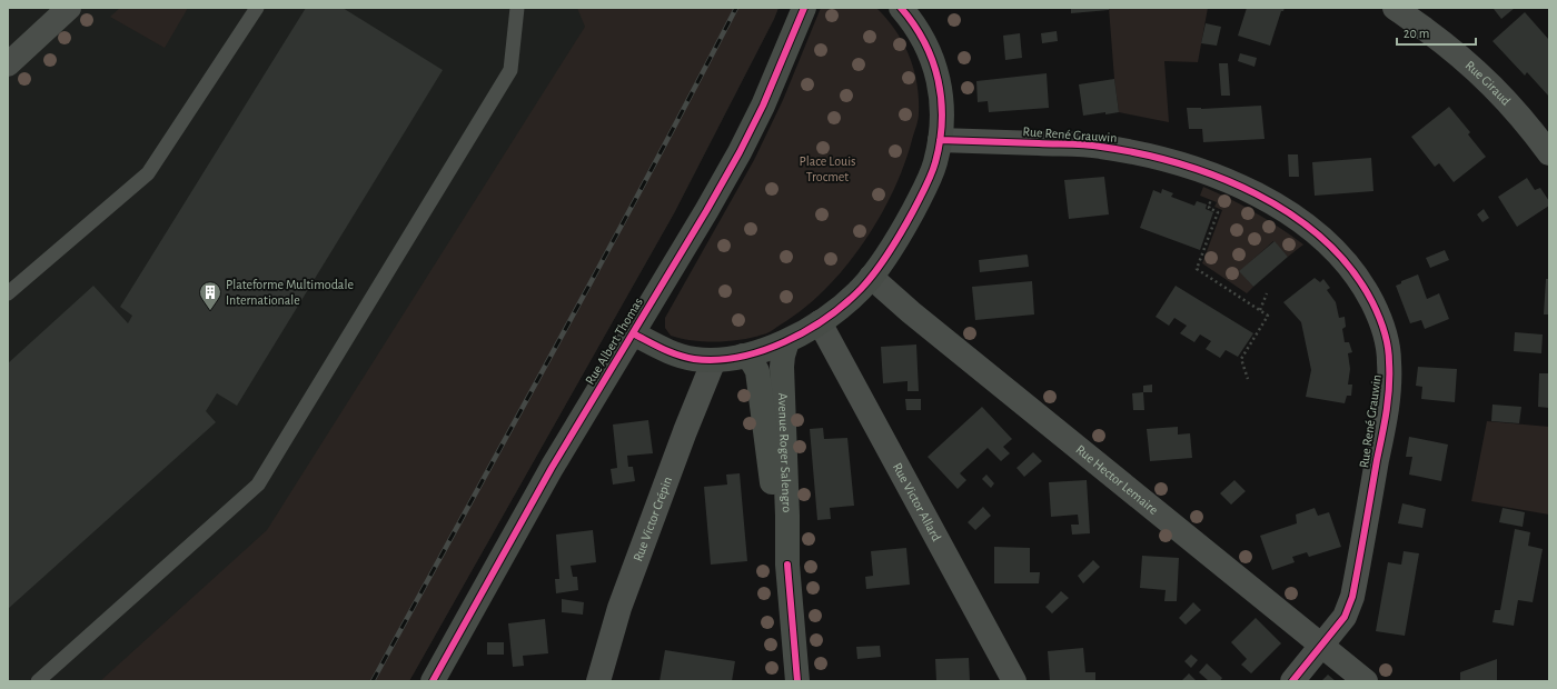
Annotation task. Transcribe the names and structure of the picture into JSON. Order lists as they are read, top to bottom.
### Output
{
  "streets": {
    "street": [
      "Rue Giraud",
      "Rue René Grauwin",
      "Rue Albert Thomas",
      "Avenue Roger Salengro",
      "Rue Hector Lemaire",
      "Rue Victor Allard",
      "Rue Victor Crépin"
    ]
  },
  "crossings": [
    ["Rue René Grauwin", "Rue Hector Lemaire"]
  ],
  "parks": ["Place Louis Trocmet"],
  "places": {
    "building": ["Plateforme Multimodale Internationale"]
  },
  "scale_bar": "20 m"
}
